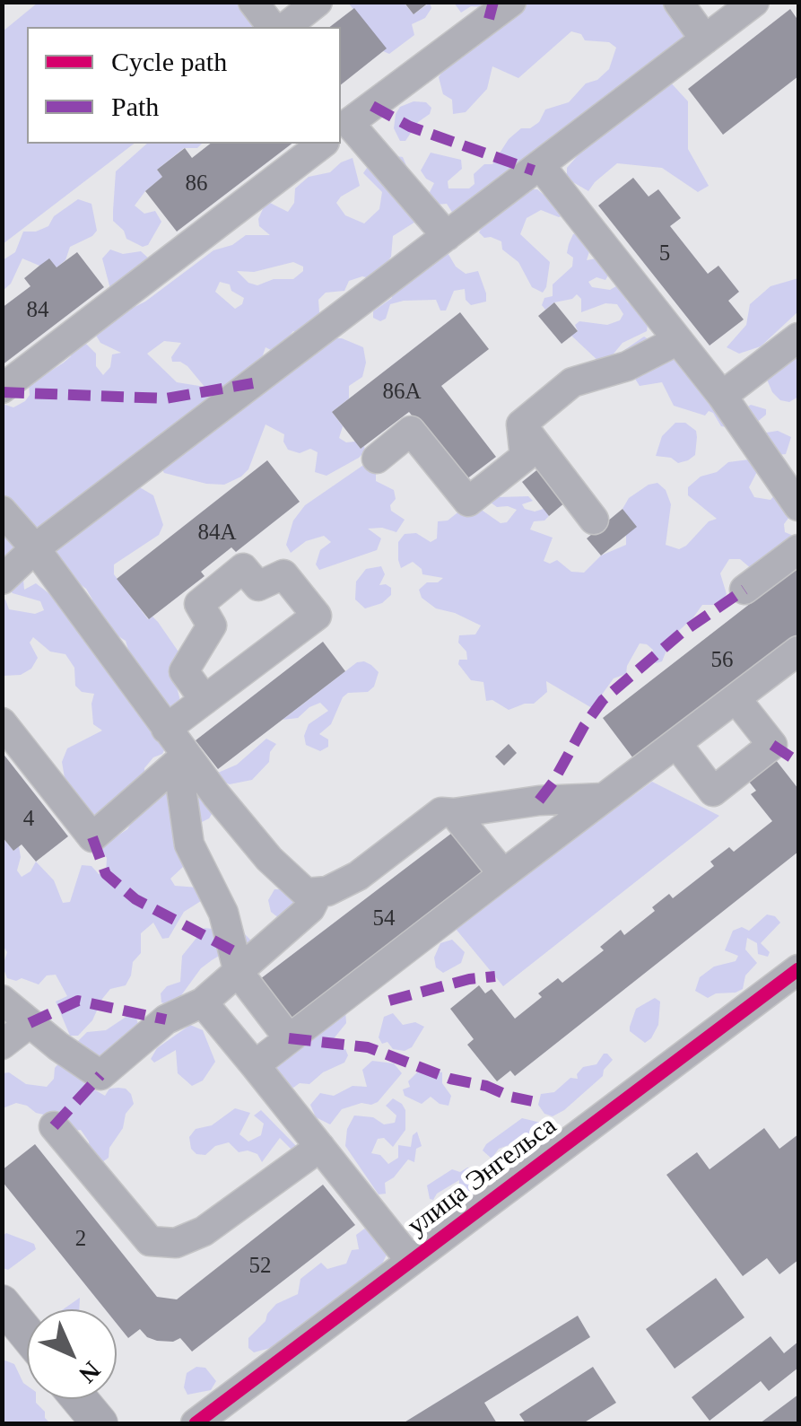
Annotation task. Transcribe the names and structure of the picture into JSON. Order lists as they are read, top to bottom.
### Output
{
  "streets": {
    "street": ["улица Энгельса"]
  },
  "house_numbers": [
    "86",
    "5",
    "84",
    "86А",
    "84А",
    "56",
    "4",
    "54",
    "2",
    "52"
  ],
  "legend": ["Cycle path", "Path"],
  "north": "bottom right"
}
